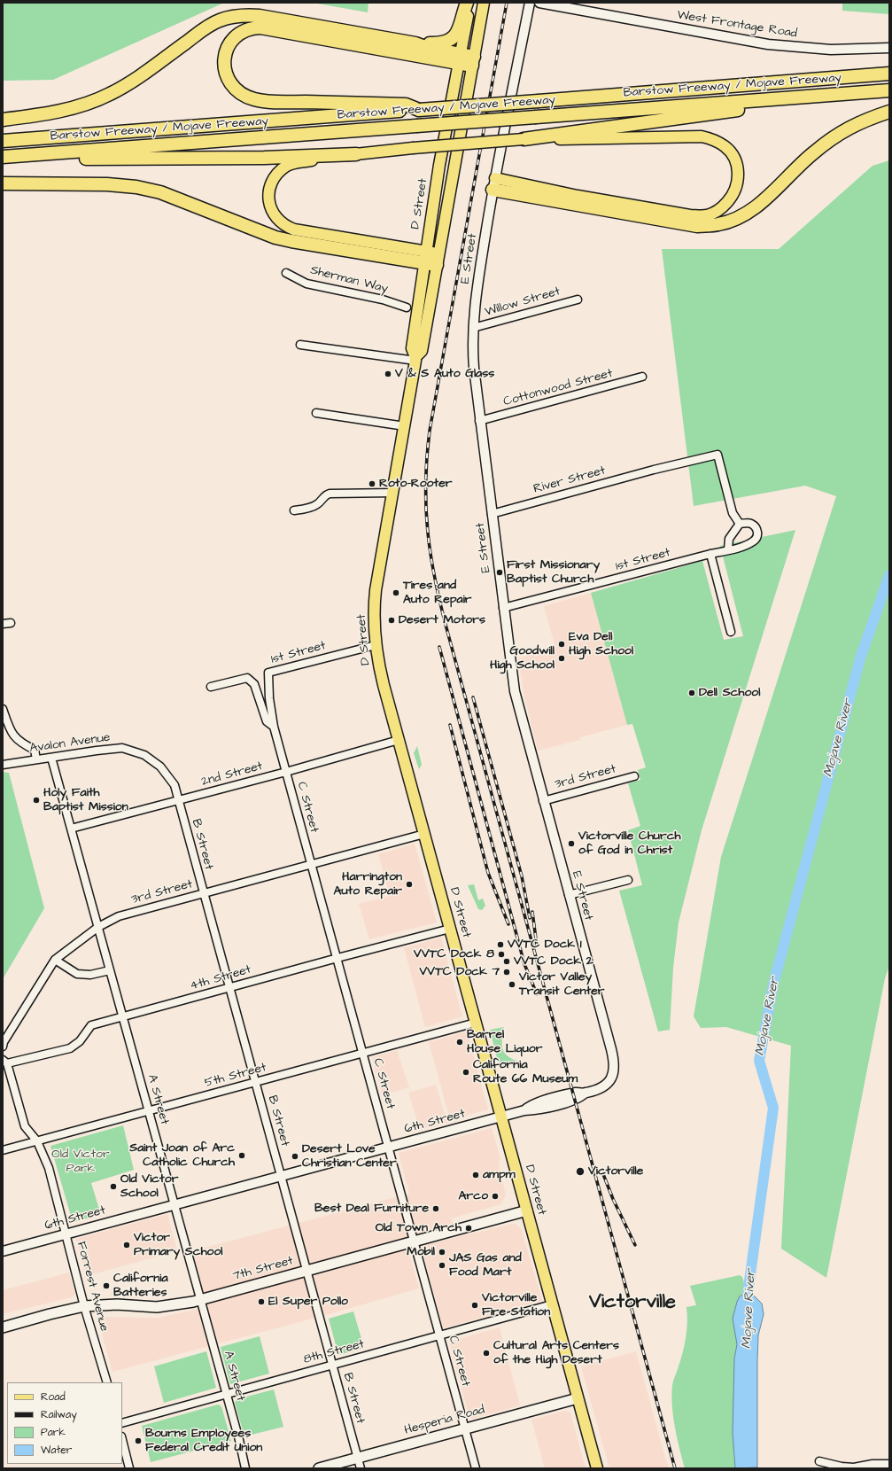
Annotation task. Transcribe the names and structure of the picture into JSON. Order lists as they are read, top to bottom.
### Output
{
  "streets": {
    "highway": ["Barstow Freeway / Mojave Freeway"],
    "main road": ["D Street", "7th Street", "Hesperia Road"],
    "street": [
      "West Frontage Road",
      "E Street",
      "Sherman Way",
      "Willow Street",
      "Cottonwood Street",
      "River Street",
      "1st Street",
      "Avalon Avenue",
      "2nd Street",
      "3rd Street",
      "C Street",
      "B Street",
      "4th Street",
      "5th Street",
      "A Street",
      "6th Street",
      "Forrest Avenue",
      "8th Street"
    ]
  },
  "crossings": [
    ["D Street", "1st Street"],
    ["D Street", "2nd Street"],
    ["D Street", "3rd Street"],
    ["D Street", "4th Street"],
    ["D Street", "5th Street"],
    ["D Street", "6th Street"],
    ["D Street", "7th Street"],
    ["D Street", "8th Street"],
    ["D Street", "Hesperia Road"],
    ["E Street", "Willow Street"],
    ["E Street", "Cottonwood Street"],
    ["E Street", "River Street"],
    ["E Street", "1st Street"],
    ["E Street", "3rd Street"],
    ["E Street", "6th Street"],
    ["River Street", "1st Street"],
    ["1st Street", "C Street"],
    ["Avalon Avenue", "2nd Street"],
    ["Avalon Avenue", "B Street"],
    ["Avalon Avenue", "A Street"],
    ["2nd Street", "C Street"],
    ["2nd Street", "B Street"],
    ["2nd Street", "A Street"],
    ["3rd Street", "C Street"],
    ["3rd Street", "B Street"],
    ["3rd Street", "A Street"],
    ["C Street", "4th Street"],
    ["C Street", "5th Street"],
    ["C Street", "6th Street"],
    ["C Street", "7th Street"],
    ["C Street", "8th Street"],
    ["C Street", "Hesperia Road"],
    ["B Street", "4th Street"],
    ["B Street", "5th Street"],
    ["B Street", "6th Street"],
    ["B Street", "7th Street"],
    ["B Street", "8th Street"],
    ["B Street", "Hesperia Road"],
    ["4th Street", "A Street"],
    ["4th Street", "Forrest Avenue"],
    ["5th Street", "A Street"],
    ["5th Street", "Forrest Avenue"],
    ["A Street", "6th Street"],
    ["A Street", "7th Street"],
    ["A Street", "8th Street"],
    ["6th Street", "Forrest Avenue"],
    ["7th Street", "Forrest Avenue"]
  ],
  "districts": ["Victorville"],
  "water": ["Mojave River"],
  "parks": ["Old Victor Park"],
  "places": [
    "V & S Auto Glass",
    "Roto-Rooter",
    "First Missionary Baptist Church",
    "Tires and Auto Repair",
    "Desert Motors",
    "Eva Dell High School",
    "Goodwill High School",
    "Dell School",
    "Holy Faith Baptist Mission",
    "Victorville Church of God in Christ",
    "Harrington Auto Repair",
    "VVTC Dock 1",
    "VVTC Dock 8",
    "VVTC Dock 2",
    "VVTC Dock 7",
    "Victor Valley Transit Center",
    "Barrel House Liquor",
    "California Route 66 Museum",
    "Saint Joan of Arc Catholic Church",
    "Desert Love Christian Center",
    "Victorville",
    "ampm",
    "Old Victor School",
    "Arco",
    "Best Deal Furniture",
    "Old Town Arch",
    "Victor Primary School",
    "Mobil",
    "JAS Gas and Food Mart",
    "California Batteries",
    "El Super Pollo",
    "Victorville Fire Station",
    "Cultural Arts Centers of the High Desert",
    "Bourns Employees Federal Credit Union"
  ],
  "legend": [
    "Road",
    "Railway",
    "Park",
    "Water"
  ]
}
